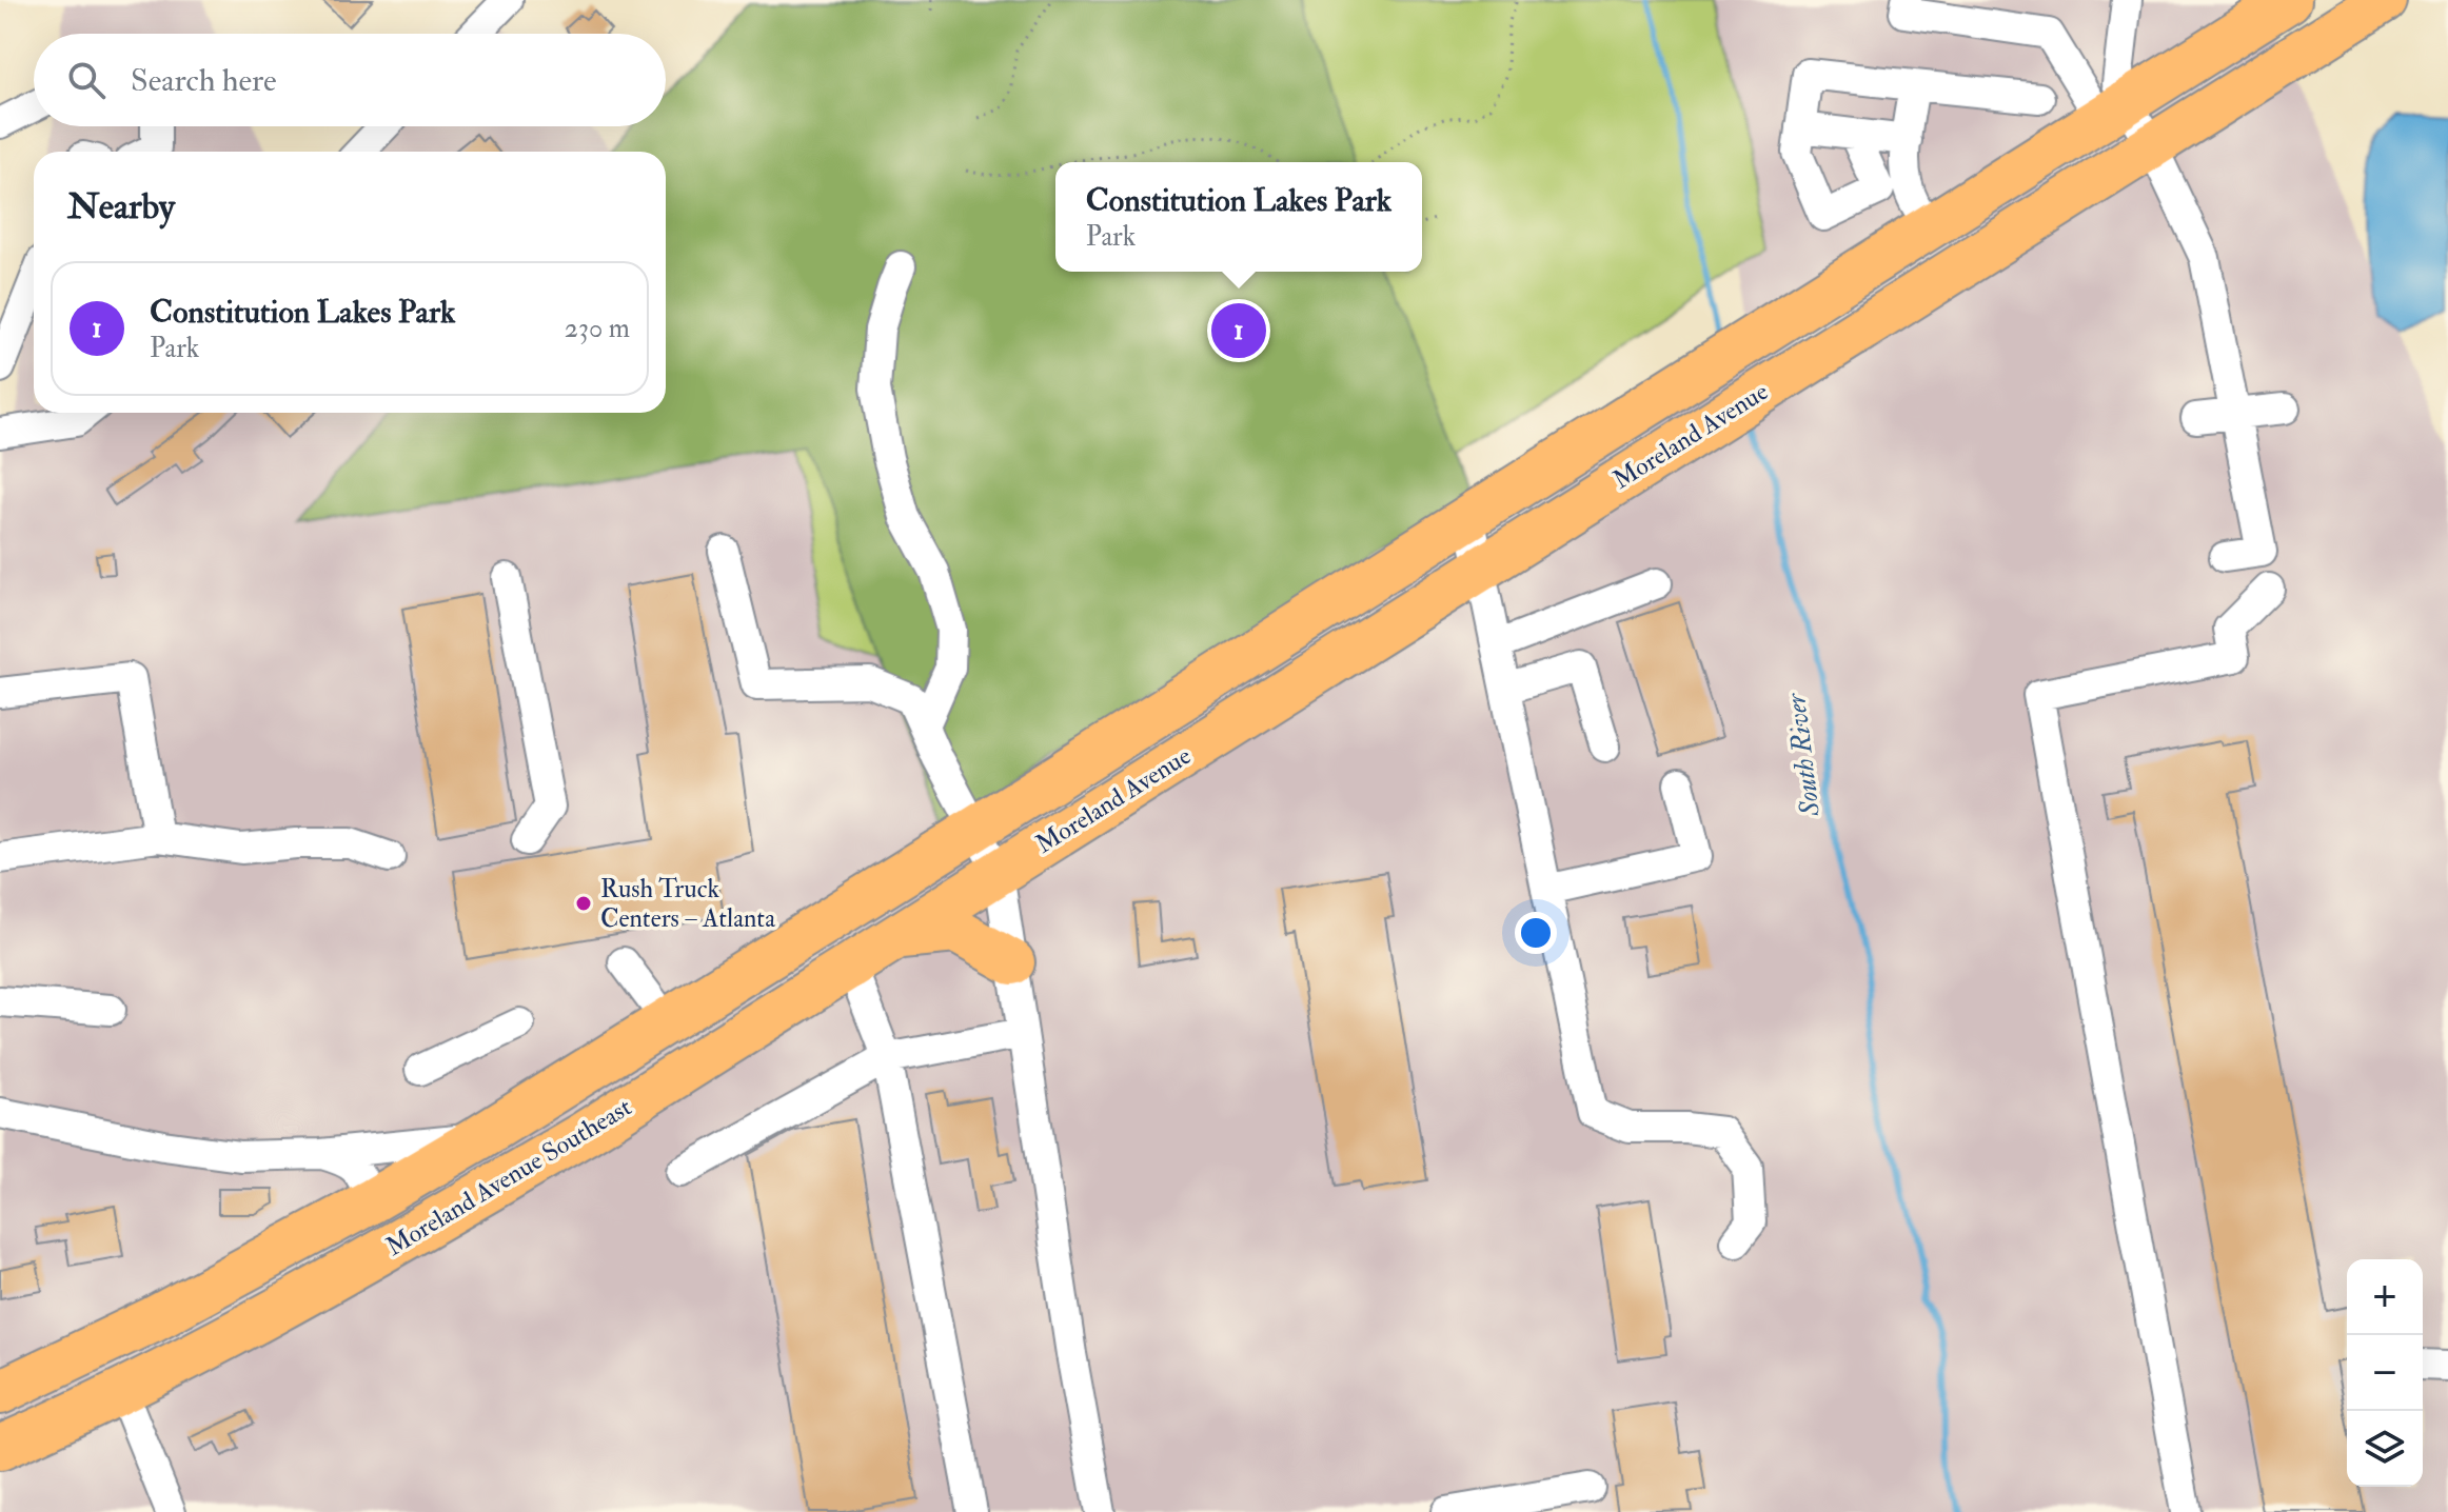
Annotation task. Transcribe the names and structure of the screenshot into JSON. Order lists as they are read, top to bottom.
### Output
{
  "streets": {
    "highway": ["Moreland Avenue", "Moreland Avenue Southeast"]
  },
  "crossings": [
    ["Moreland Avenue", "Moreland Avenue Southeast"]
  ],
  "water": ["South River"],
  "places": ["Rush Truck Centers – Atlanta"],
  "page": {
    "search": "Search here",
    "heading": "Nearby",
    "popup": ["Constitution Lakes Park", "Park"],
    "list": [
      {
        "mark": "1",
        "name": "Constitution Lakes Park",
        "note": "Park",
        "value": "230 m"
      }
    ],
    "pins": "1",
    "map_buttons": ["+", "−"]
  }
}
